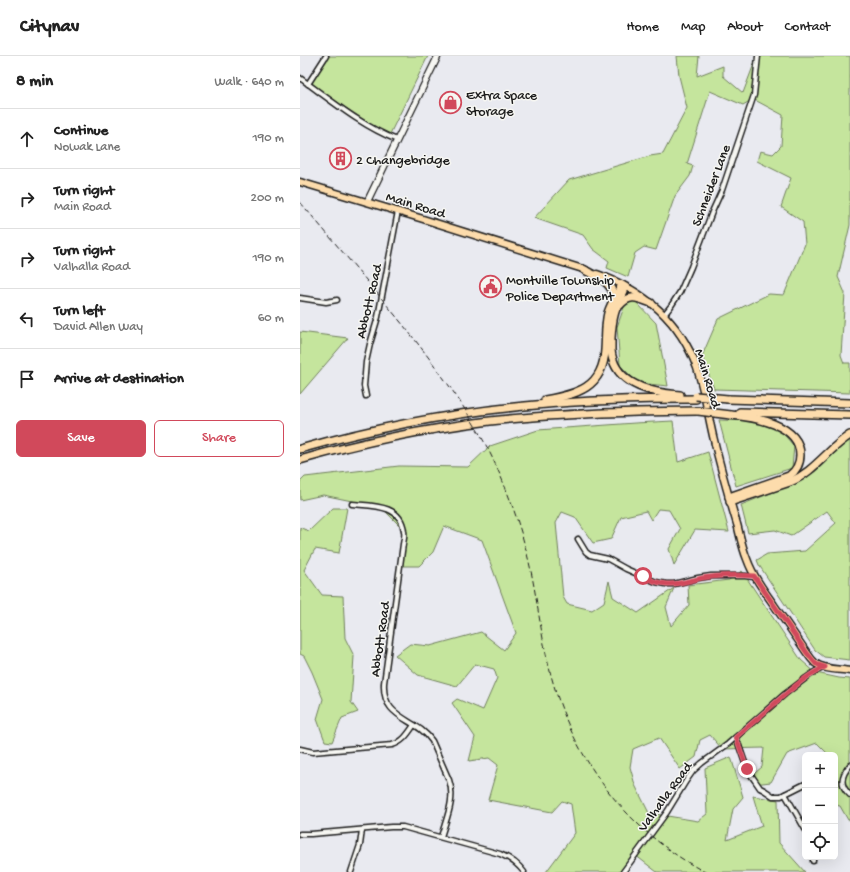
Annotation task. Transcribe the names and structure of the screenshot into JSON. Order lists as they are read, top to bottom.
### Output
{
  "streets": {
    "main road": ["Main Road"],
    "street": ["Schneider Lane", "Abbott Road", "Valhalla Road"]
  },
  "crossings": [
    ["Schneider Lane", "Main Road"],
    ["Main Road", "Abbott Road"],
    ["Main Road", "Valhalla Road"]
  ],
  "places": {
    "shop": ["Extra Space Storage"],
    "building": ["2 Changebridge"],
    "public building": ["Montville Township Police Department"]
  },
  "page": {
    "header": "Citynav",
    "nav": [
      "Home",
      "Map",
      "About",
      "Contact"
    ],
    "heading": ["8 min", "Walk · 640 m"],
    "list": [
      ["Continue", "Nowak Lane", "190 m"],
      ["Turn right", "Main Road", "200 m"],
      ["Turn right", "Valhalla Road", "190 m"],
      ["Turn left", "David Allen Way", "60 m"],
      "Arrive at destination"
    ],
    "buttons": ["Save", "Share"],
    "map_buttons": ["+", "−"]
  }
}
